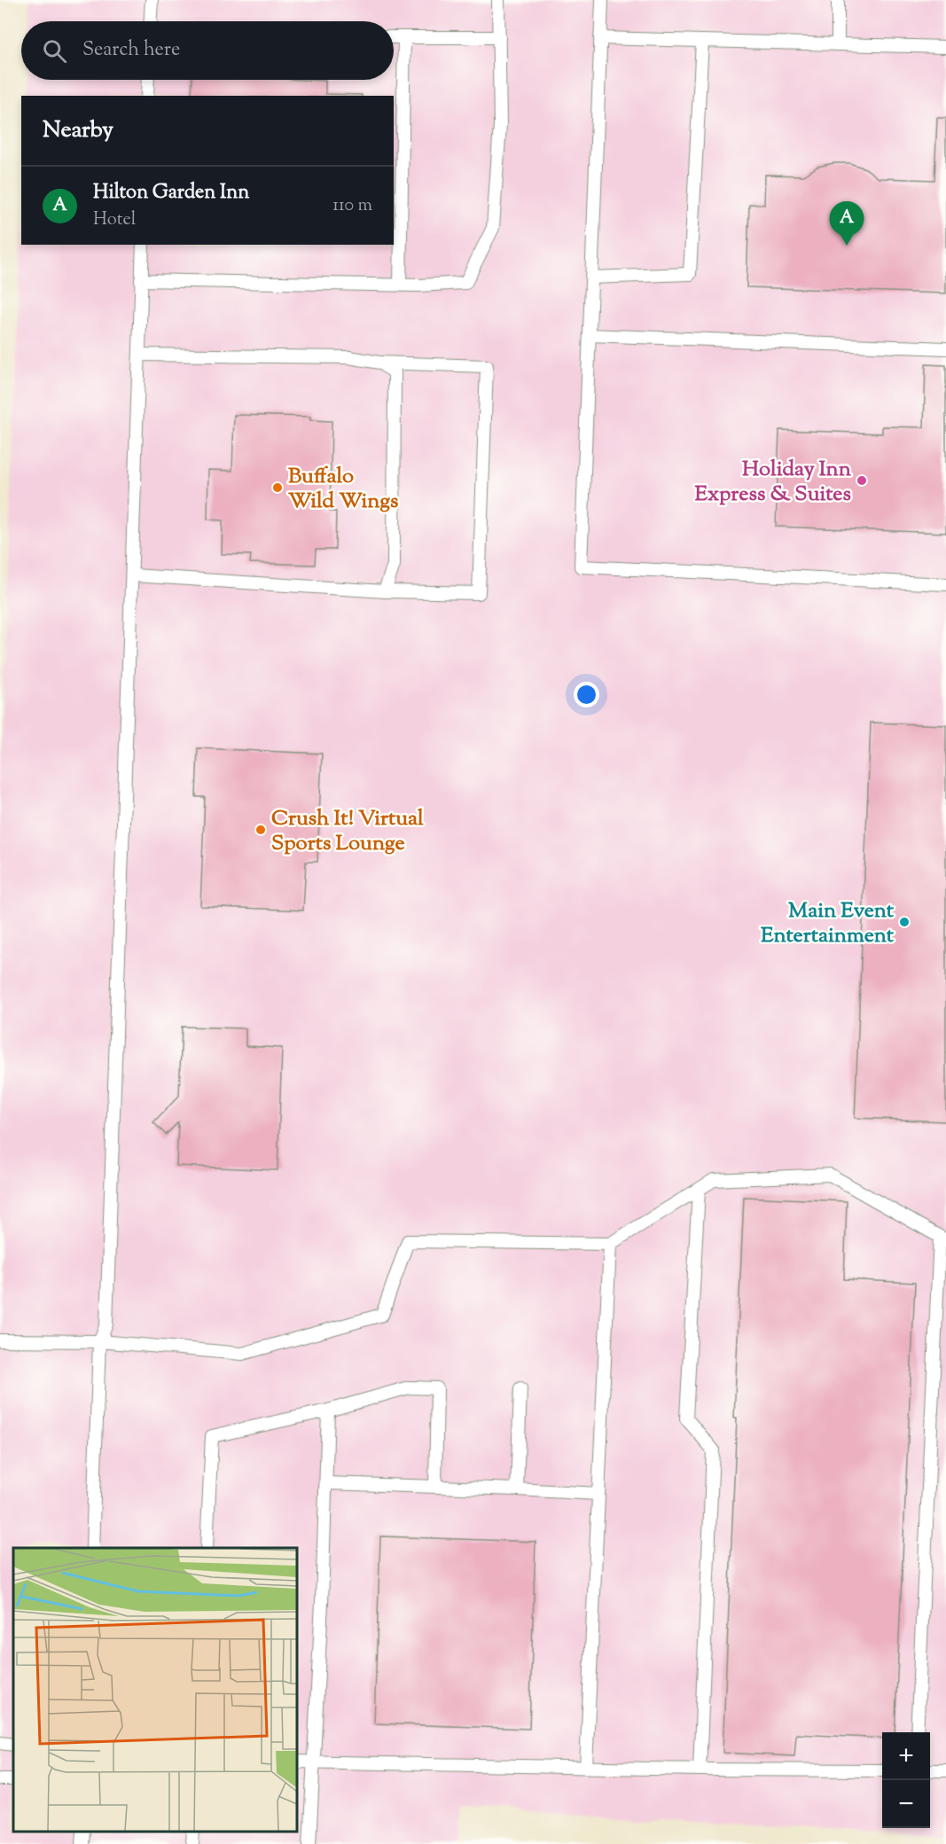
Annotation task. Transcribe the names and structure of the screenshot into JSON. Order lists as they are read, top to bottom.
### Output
{
  "places": [
    "Holiday Inn Express & Suites",
    "Buffalo Wild Wings",
    "Crush It! Virtual Sports Lounge",
    "Main Event Entertainment"
  ],
  "page": {
    "search": "Search here",
    "heading": "Nearby",
    "list": [
      {
        "mark": "A",
        "name": "Hilton Garden Inn",
        "note": "Hotel",
        "value": "110 m"
      }
    ],
    "pins": "A",
    "map_buttons": ["+", "−"]
  }
}
